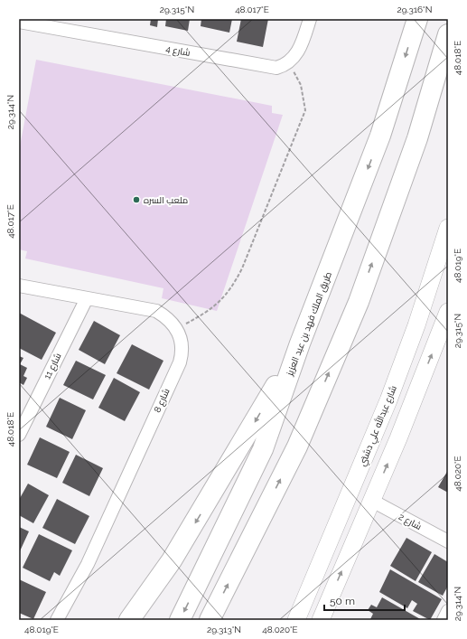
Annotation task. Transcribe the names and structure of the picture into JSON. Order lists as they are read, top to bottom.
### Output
{
  "streets": {
    "highway": ["طريق الملك فهد بن عبد العزيز"],
    "main road": ["شارع عبدالله علي دشتي"],
    "street": [
      "شارع 4",
      "شارع 11",
      "شارع 8",
      "شارع 2"
    ]
  },
  "crossings": [
    ["شارع 11", "شارع 8"]
  ],
  "places": ["ملعب السره"],
  "scale_bar": "50 m",
  "coordinates": [
    "29.315°N",
    "48.017°E",
    "29.316°N",
    "48.018°E",
    "29.314°N",
    "48.019°E",
    "48.020°E",
    "29.313°N"
  ]
}
